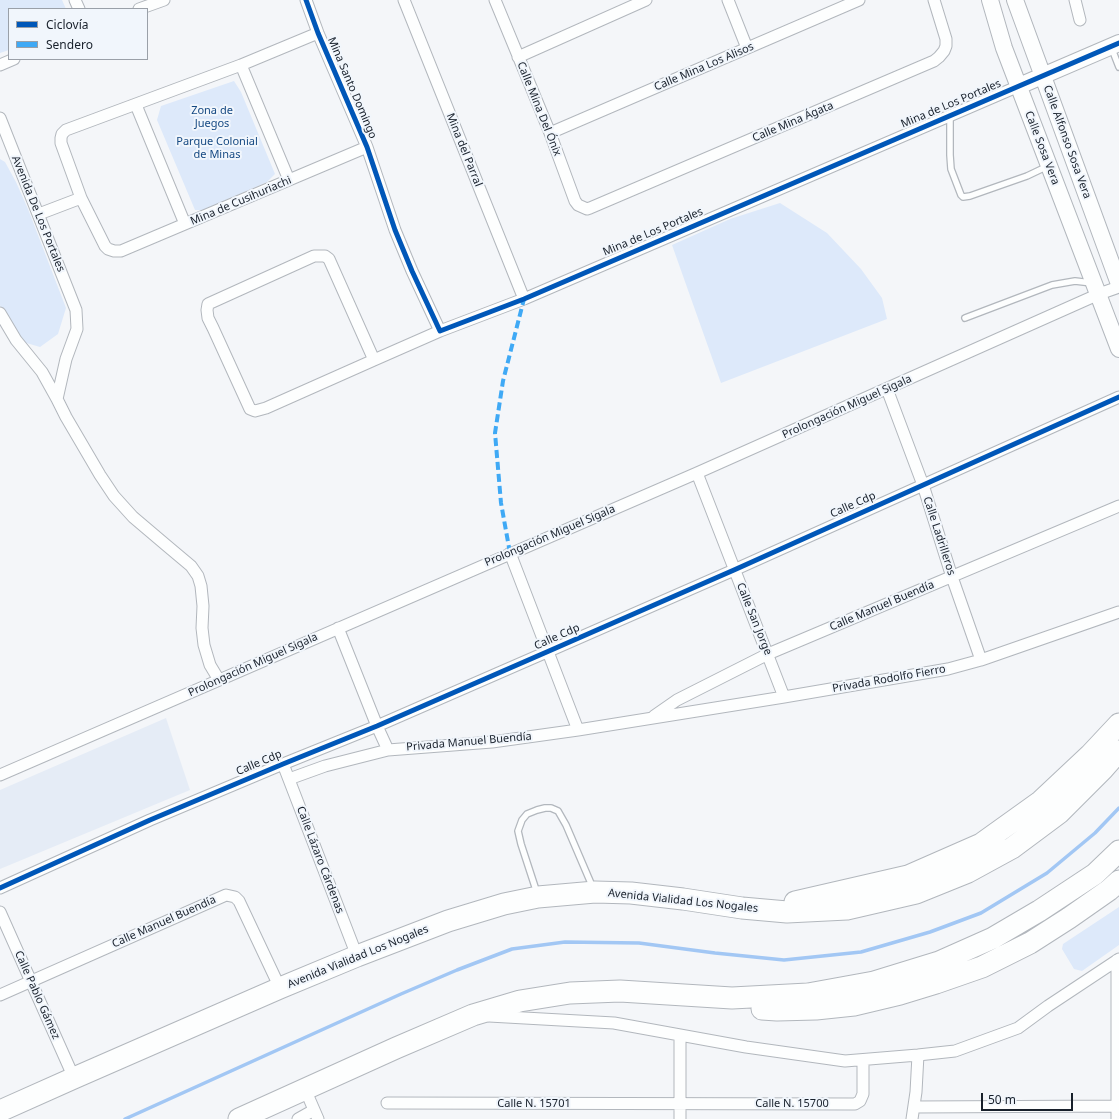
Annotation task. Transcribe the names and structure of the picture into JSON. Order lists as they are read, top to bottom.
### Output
{
  "streets": {
    "highway": ["Avenida Vialidad Los Nogales"],
    "main road": ["Calle Alfonso Sosa Vera", "Calle Sosa Vera"],
    "street": [
      "Calle Mina Los Alisos",
      "Mina Santo Domingo",
      "Mina de Los Portales",
      "Calle Mina Del Ónix",
      "Calle Mina Ágata",
      "Mina del Parral",
      "Mina de Cusihuriachi",
      "Avenida De Los Portales",
      "Prolongación Miguel Sigala",
      "Calle Cdp",
      "Calle Ladrilleros",
      "Calle Manuel Buendía",
      "Calle San Jorge",
      "Privada Rodolfo Fierro",
      "Privada Manuel Buendía",
      "Calle Lázaro Cárdenas",
      "Calle Pablo Gámez",
      "Calle N. 15701",
      "Calle N. 15700"
    ]
  },
  "crossings": [
    ["Calle Mina Los Alisos", "Calle Mina Del Ónix"],
    ["Mina Santo Domingo", "Mina de Los Portales"],
    ["Mina Santo Domingo", "Mina de Cusihuriachi"],
    ["Mina de Los Portales", "Calle Sosa Vera"],
    ["Mina de Los Portales", "Mina del Parral"],
    ["Calle Mina Del Ónix", "Calle Mina Ágata"],
    ["Calle Alfonso Sosa Vera", "Prolongación Miguel Sigala"],
    ["Calle Sosa Vera", "Prolongación Miguel Sigala"],
    ["Prolongación Miguel Sigala", "Calle Ladrilleros"],
    ["Prolongación Miguel Sigala", "Calle San Jorge"],
    ["Calle Cdp", "Calle Ladrilleros"],
    ["Calle Cdp", "Calle San Jorge"],
    ["Calle Cdp", "Calle Lázaro Cárdenas"],
    ["Calle Ladrilleros", "Calle Manuel Buendía"],
    ["Calle Ladrilleros", "Privada Rodolfo Fierro"],
    ["Calle Manuel Buendía", "Calle San Jorge"],
    ["Calle Manuel Buendía", "Privada Rodolfo Fierro"],
    ["Calle Manuel Buendía", "Privada Manuel Buendía"],
    ["Calle Manuel Buendía", "Avenida Vialidad Los Nogales"],
    ["Calle Manuel Buendía", "Calle Pablo Gámez"],
    ["Calle San Jorge", "Privada Rodolfo Fierro"],
    ["Privada Rodolfo Fierro", "Privada Manuel Buendía"],
    ["Privada Manuel Buendía", "Calle Lázaro Cárdenas"],
    ["Calle Lázaro Cárdenas", "Avenida Vialidad Los Nogales"],
    ["Avenida Vialidad Los Nogales", "Calle Pablo Gámez"],
    ["Calle N. 15701", "Calle N. 15700"]
  ],
  "parks": ["Zona de Juegos", "Parque Colonial de Minas"],
  "legend": ["Ciclovía", "Sendero"],
  "scale_bar": "50 m"
}
